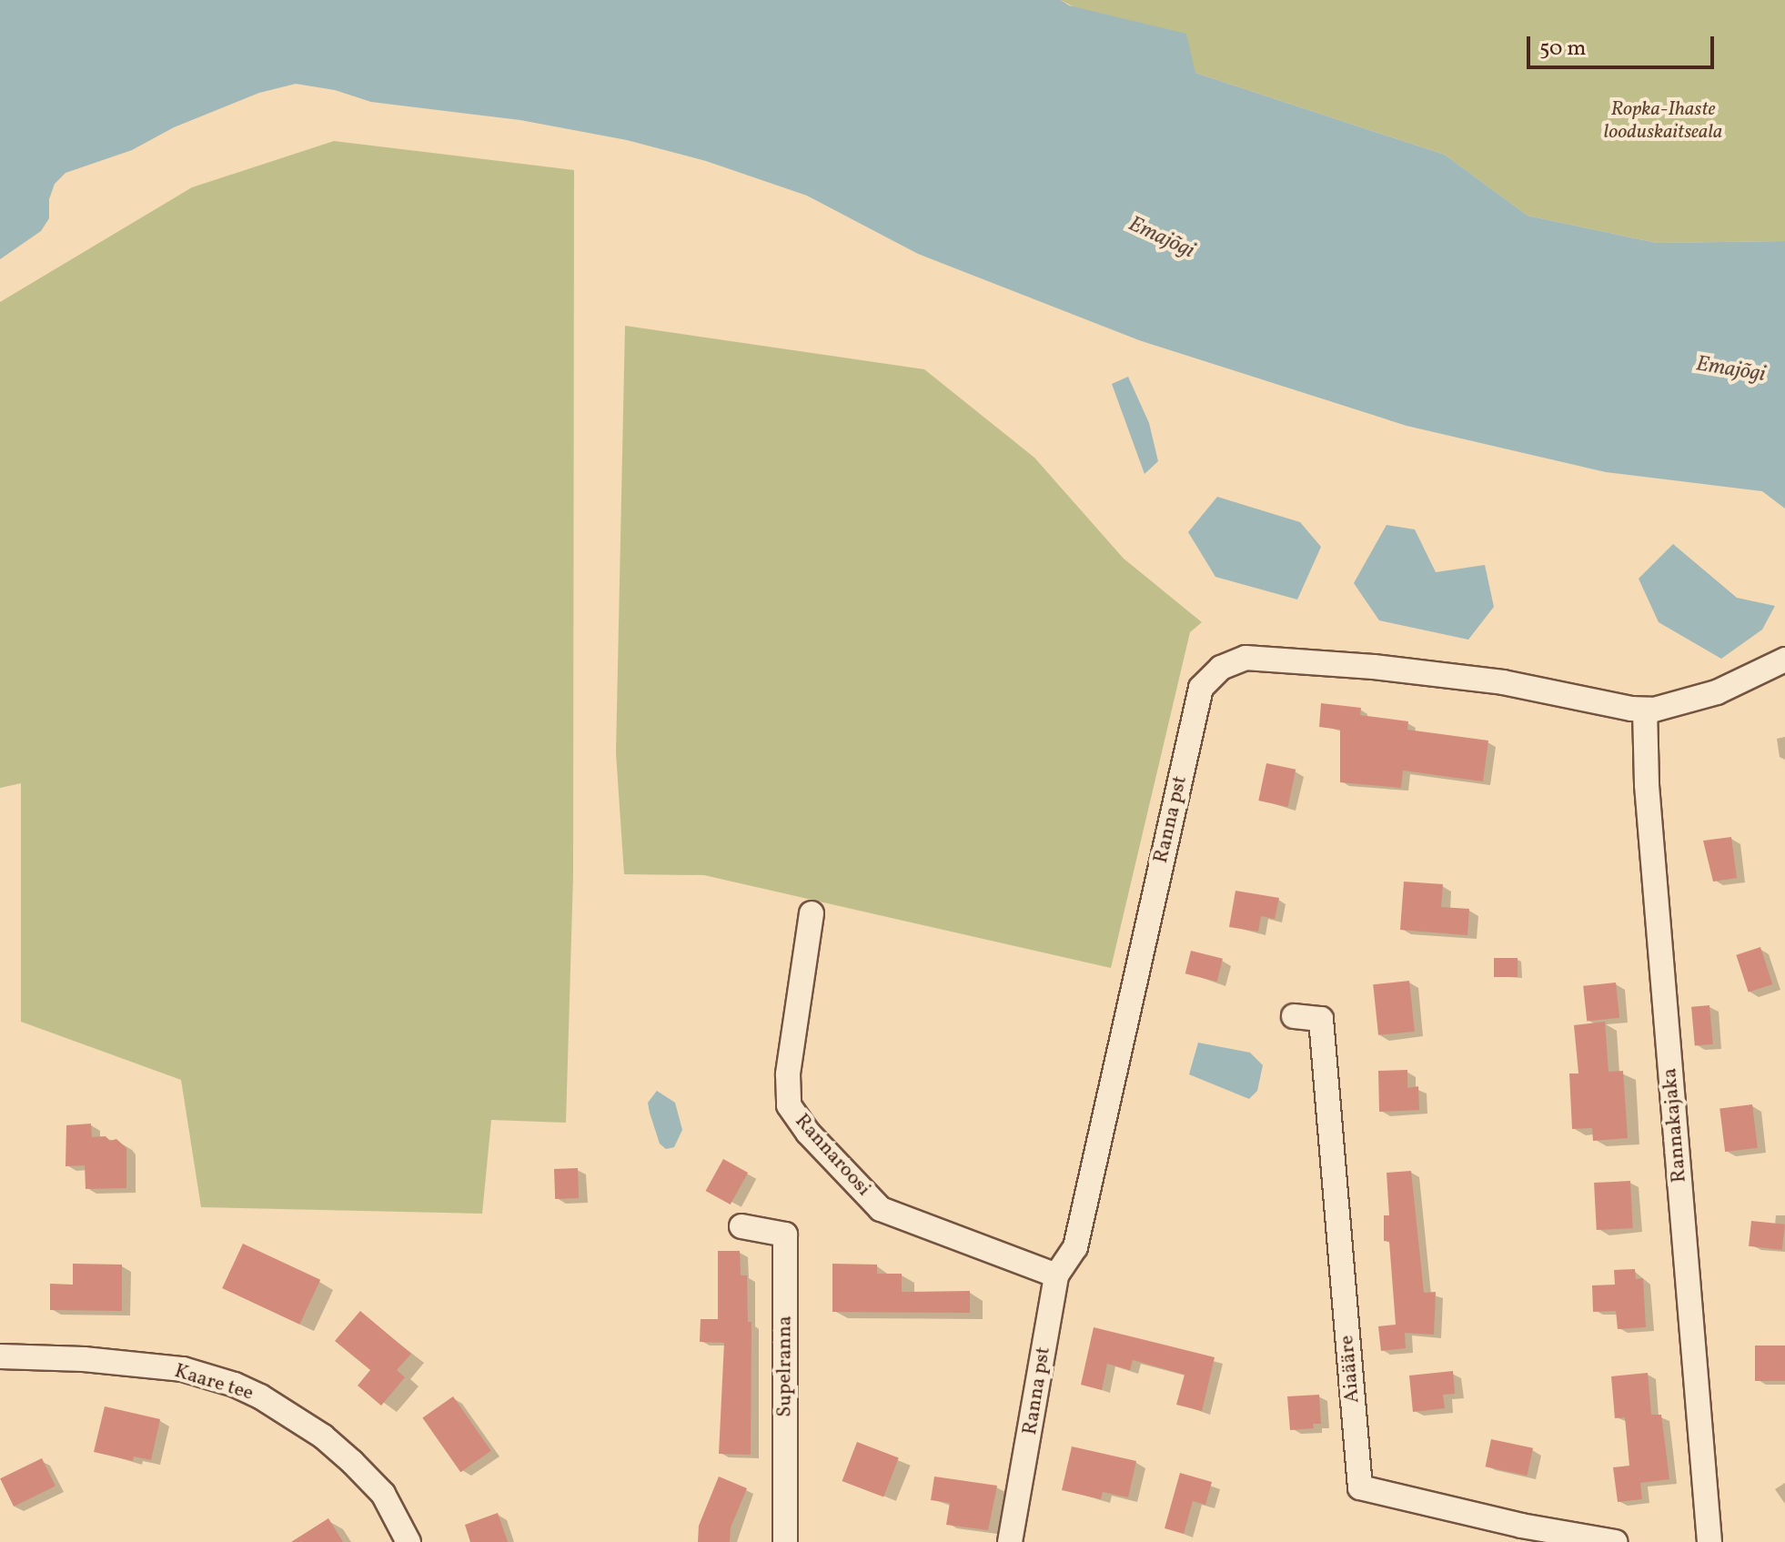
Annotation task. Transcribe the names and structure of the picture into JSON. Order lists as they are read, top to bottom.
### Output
{
  "streets": {
    "street": [
      "Ranna pst",
      "Rannakajaka",
      "Rannaroosi",
      "Supelranna",
      "Aiaääre",
      "Kaare tee"
    ]
  },
  "crossings": [
    ["Ranna pst", "Rannakajaka"],
    ["Ranna pst", "Rannaroosi"]
  ],
  "water": ["Emajõgi"],
  "parks": ["Ropka-Ihaste looduskaitseala"],
  "scale_bar": "50 m"
}
